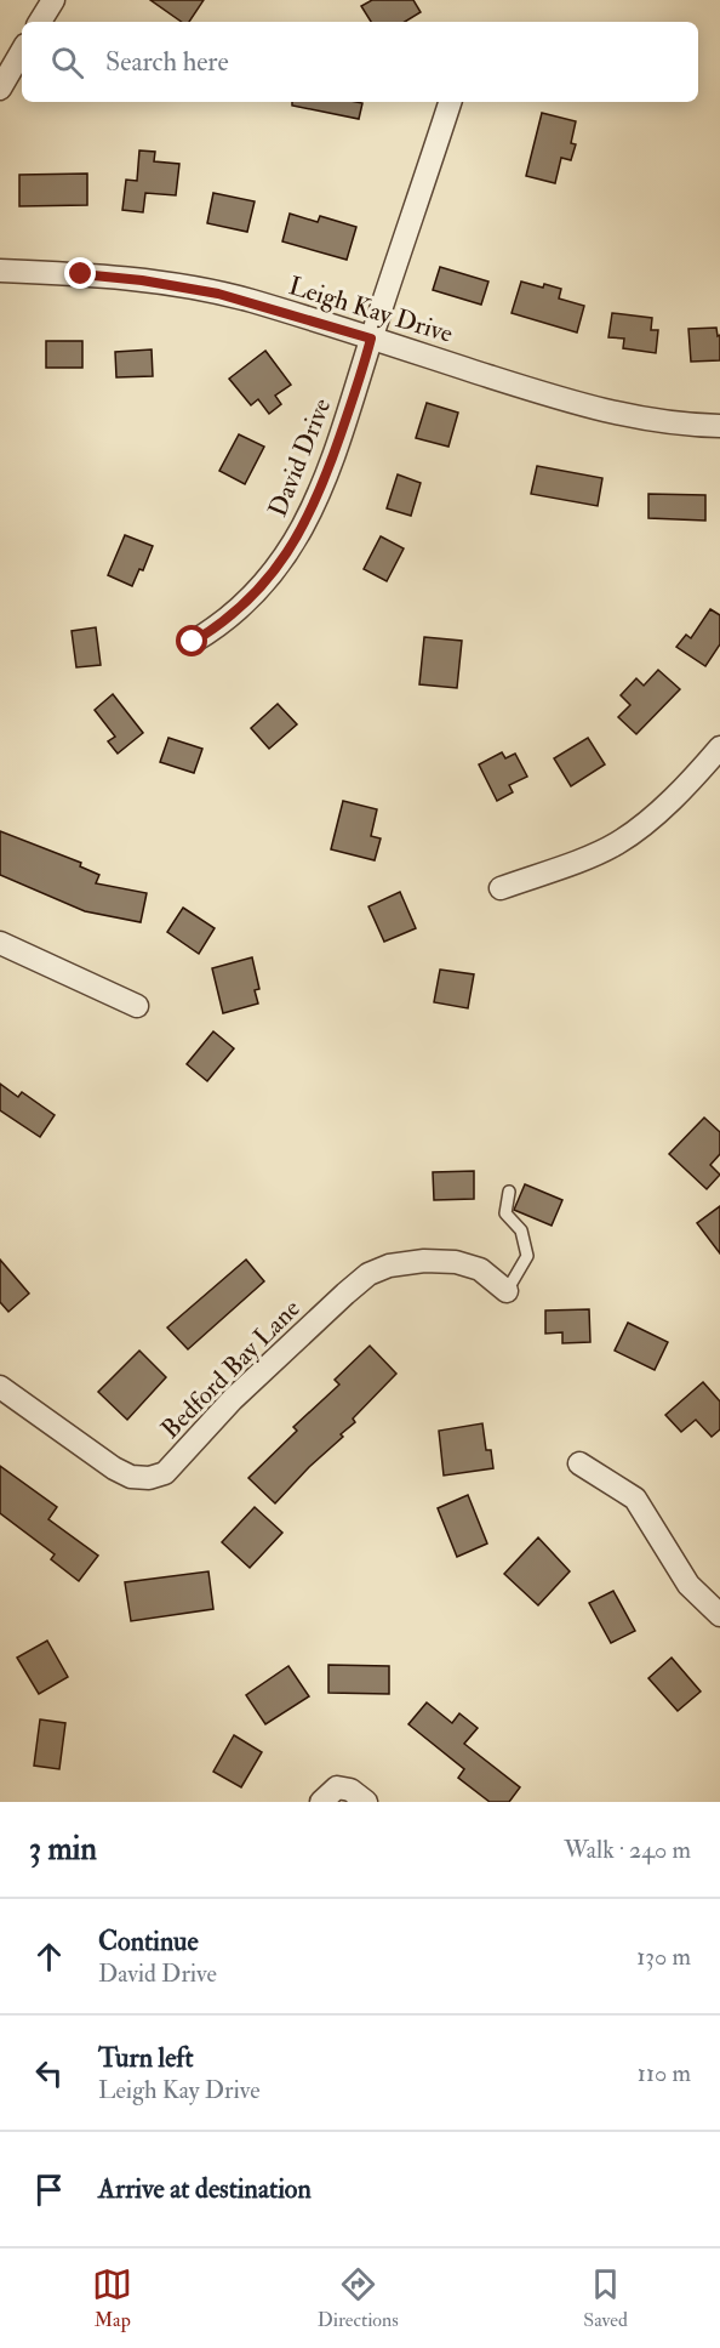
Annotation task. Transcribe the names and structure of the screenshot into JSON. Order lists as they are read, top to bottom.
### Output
{
  "streets": {
    "street": ["Leigh Kay Drive", "David Drive", "Bedford Bay Lane"]
  },
  "crossings": [
    ["Leigh Kay Drive", "David Drive"]
  ],
  "page": {
    "search": "Search here",
    "heading": ["3 min", "Walk · 240 m"],
    "list": [
      ["Continue", "David Drive", "130 m"],
      ["Turn left", "Leigh Kay Drive", "110 m"],
      "Arrive at destination"
    ],
    "nav": ["Map", "Directions", "Saved"]
  }
}
